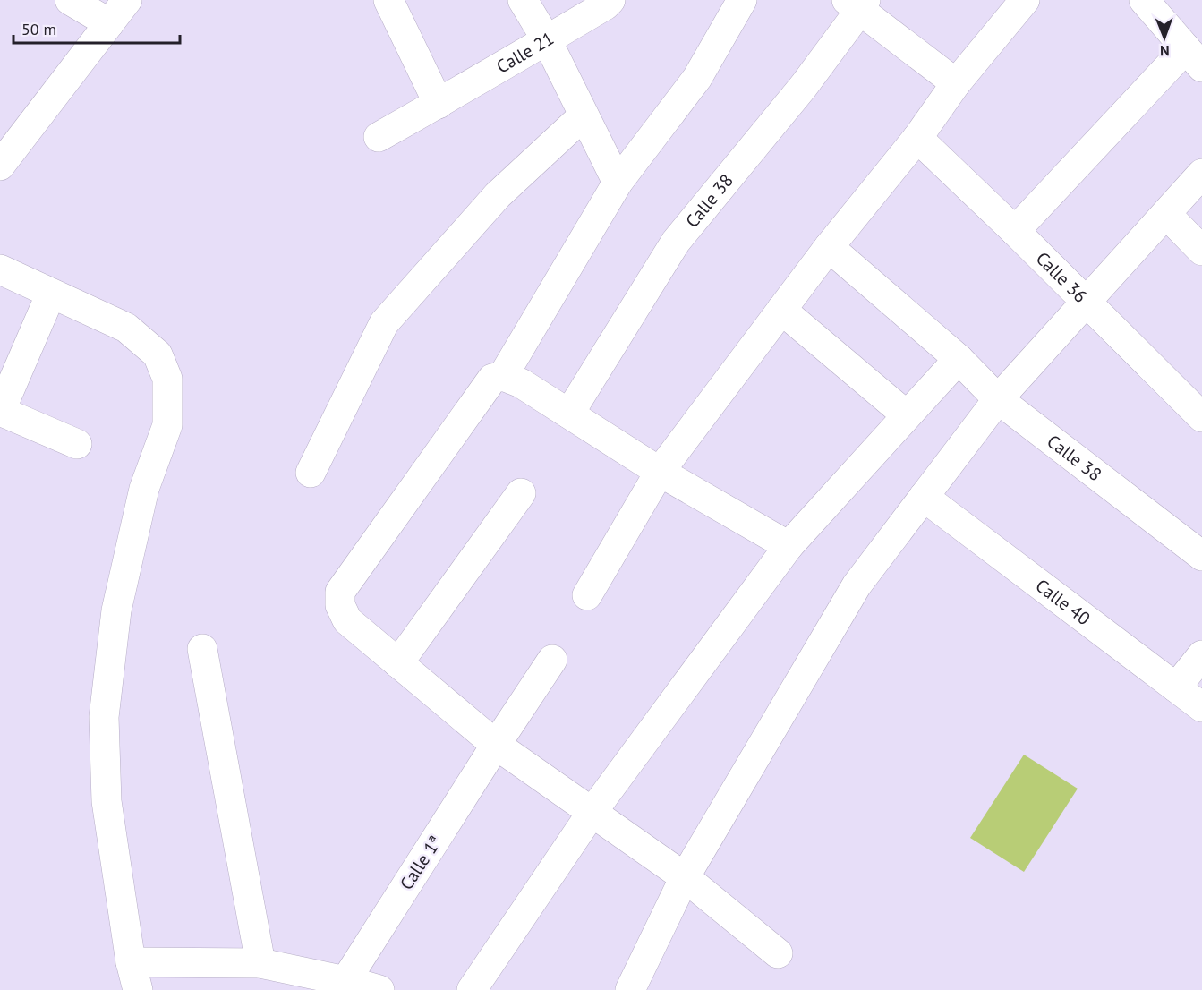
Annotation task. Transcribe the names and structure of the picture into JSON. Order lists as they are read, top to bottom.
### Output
{
  "streets": {
    "street": [
      "Calle 21",
      "Calle 38",
      "Calle 36",
      "Calle 40",
      "Calle 1ª"
    ]
  },
  "scale_bar": "50 m",
  "north": "bottom"
}
